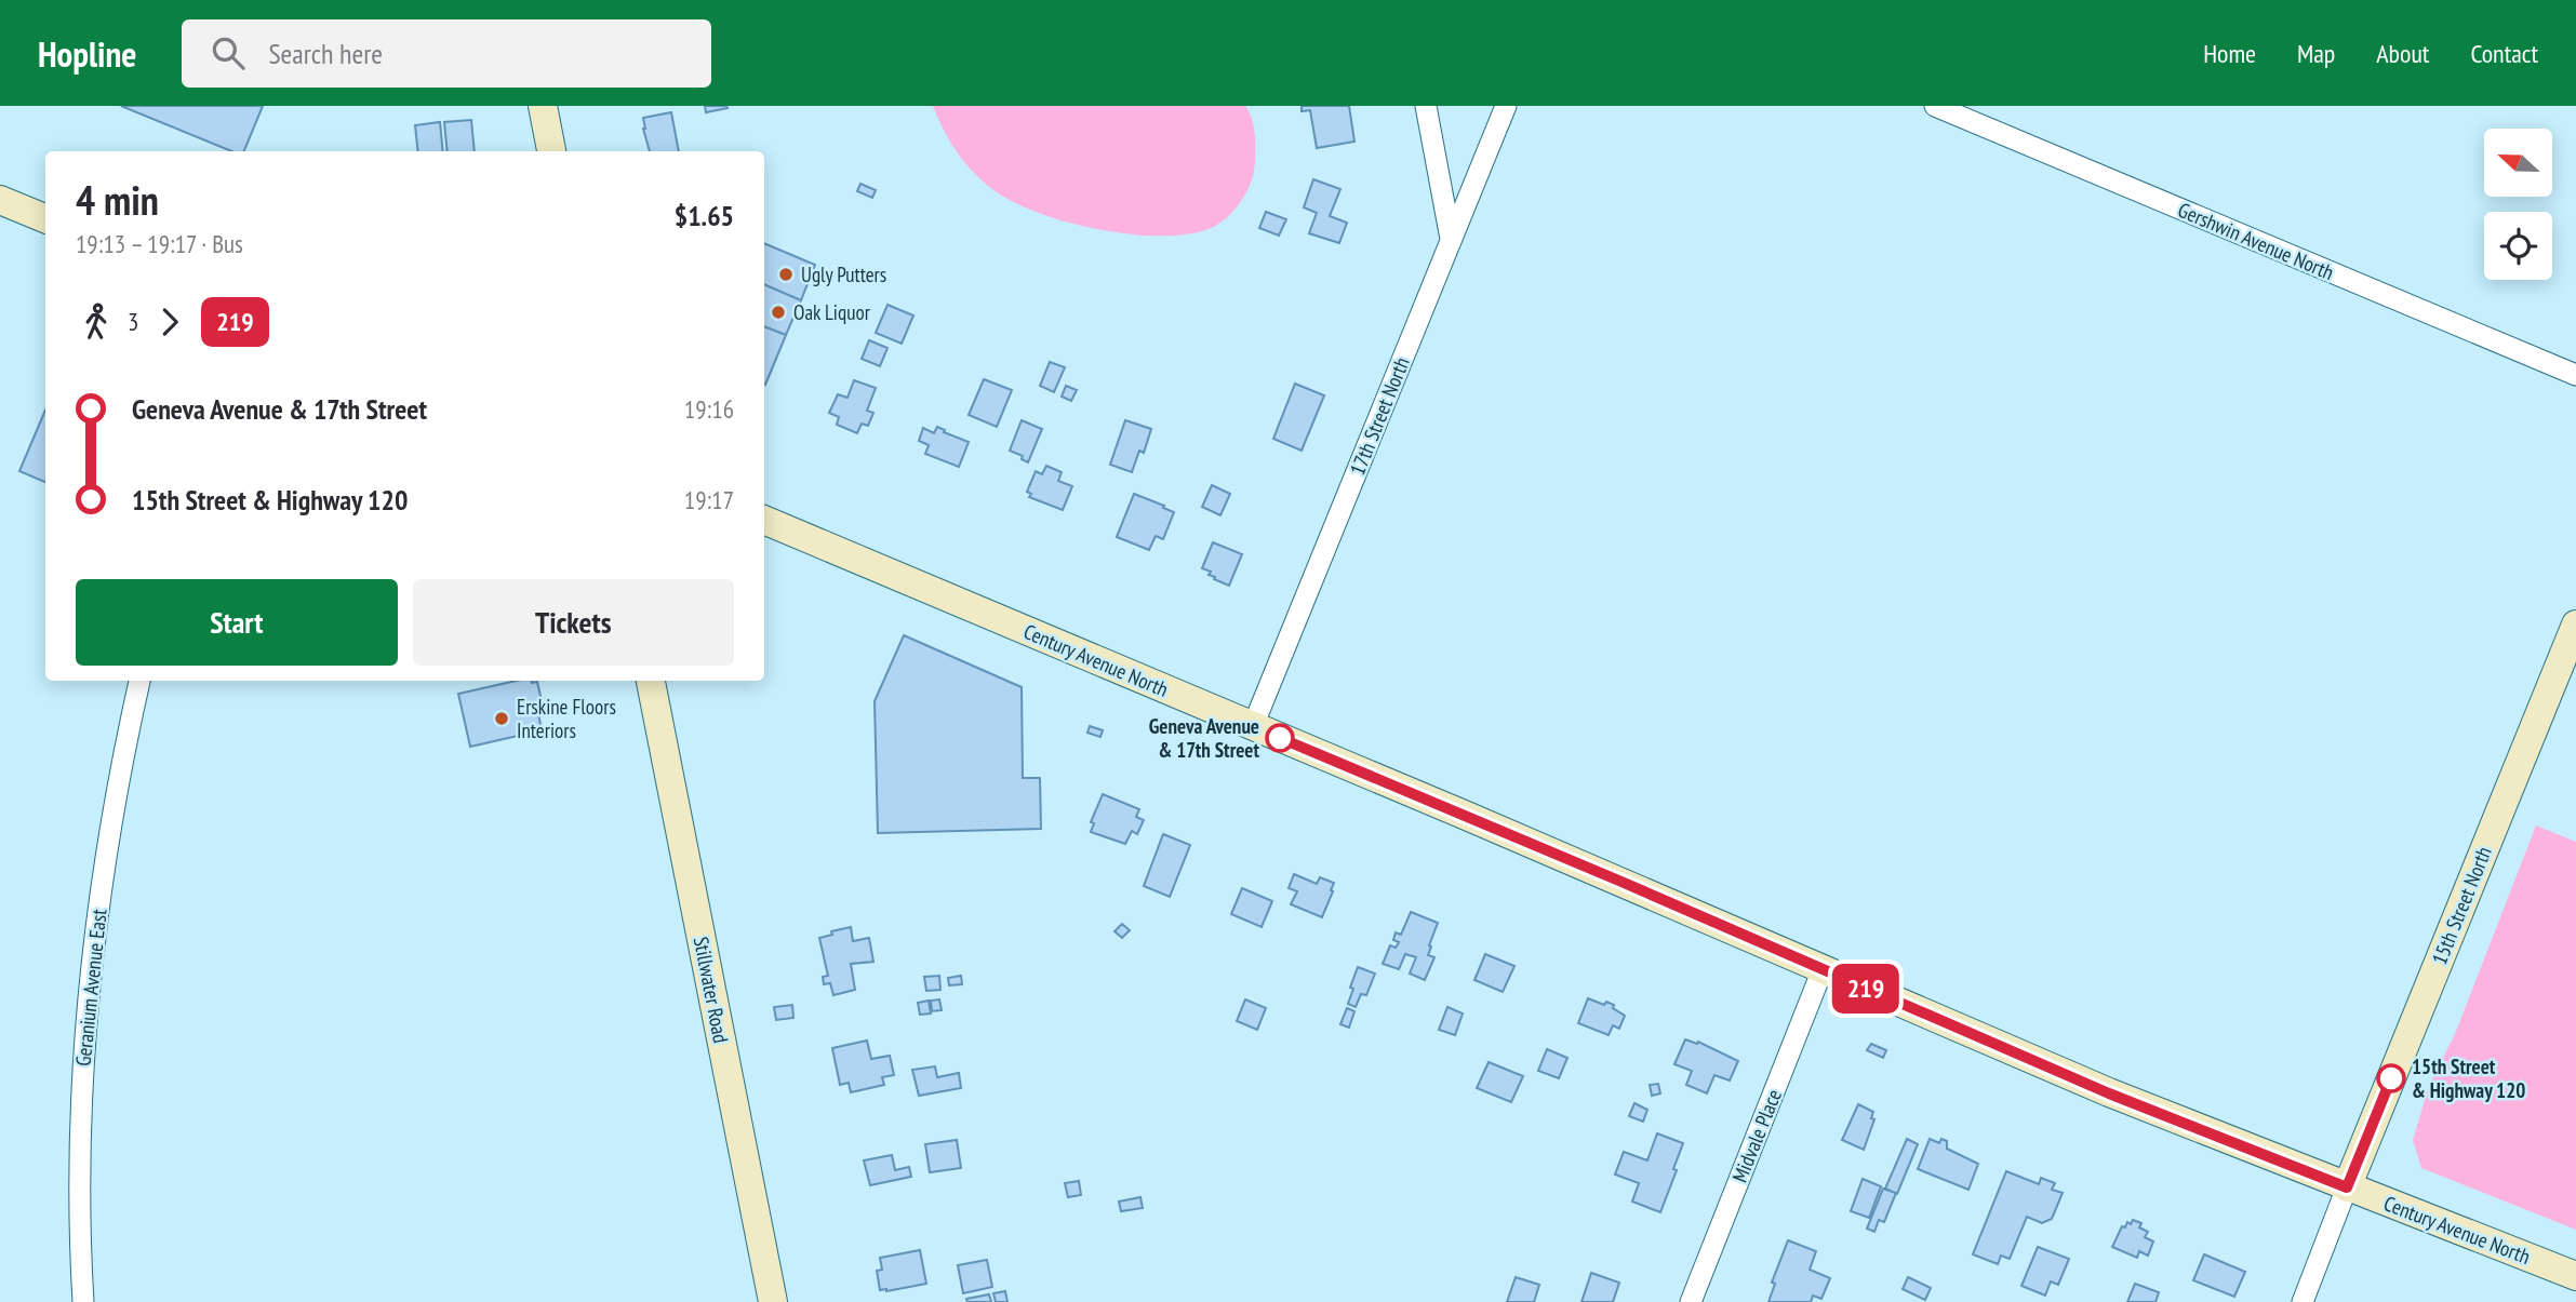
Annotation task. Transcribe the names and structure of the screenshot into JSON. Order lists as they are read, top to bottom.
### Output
{
  "streets": {
    "main road": ["Century Avenue North", "15th Street North", "Stillwater Road"],
    "street": [
      "Gershwin Avenue North",
      "17th Street North",
      "Geranium Avenue East",
      "Midvale Place"
    ]
  },
  "crossings": [
    ["17th Street North", "Century Avenue North"],
    ["Century Avenue North", "15th Street North"],
    ["Century Avenue North", "Midvale Place"]
  ],
  "places": [
    "Ugly Putters",
    "Oak Liquor",
    "Erskine Floors Interiors",
    "Geneva Avenue & 17th Street",
    "15th Street & Highway 120"
  ],
  "lines": ["bus line 219"],
  "north": "left",
  "page": {
    "header": "Hopline",
    "search": "Search here",
    "nav": [
      "Home",
      "Map",
      "About",
      "Contact"
    ],
    "on_map": "219",
    "heading": ["4 min", "19:13 – 19:17 · Bus", "$1.65"],
    "legs": ["3", "219"],
    "list": [
      {
        "name": "Geneva Avenue & 17th Street",
        "value": "19:16"
      },
      {
        "name": "15th Street & Highway 120",
        "value": "19:17"
      }
    ],
    "buttons": ["Start", "Tickets"]
  }
}
